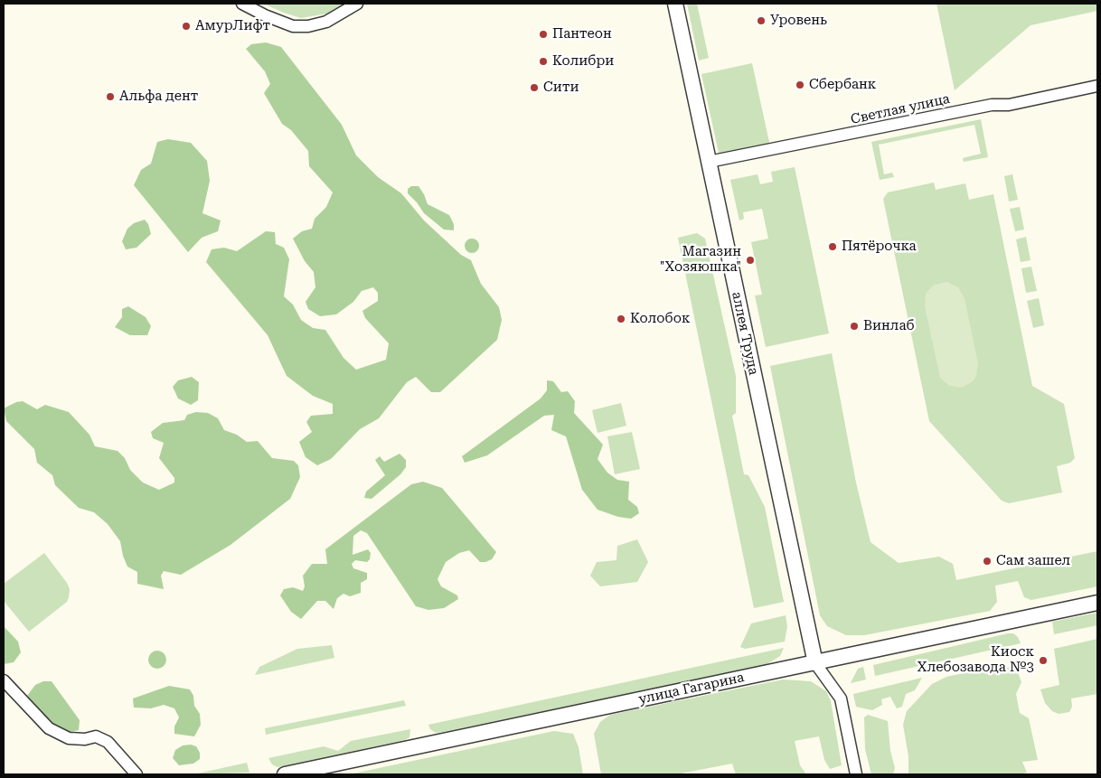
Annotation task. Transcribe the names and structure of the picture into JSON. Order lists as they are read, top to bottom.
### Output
{
  "streets": {
    "street": ["Светлая улица", "аллея Труда", "улица Гагарина"]
  },
  "crossings": [
    ["Светлая улица", "аллея Труда"],
    ["аллея Труда", "улица Гагарина"]
  ],
  "places": [
    "Уровень",
    "АмурЛифт",
    "Пантеон",
    "Колибри",
    "Сбербанк",
    "Сити",
    "Альфа дент",
    "Пятёрочка",
    "Магазин \"Хозяюшка\"",
    "Колобок",
    "Винлаб",
    "Сам зашел",
    "Киоск Хлебозавода №3"
  ]
}
